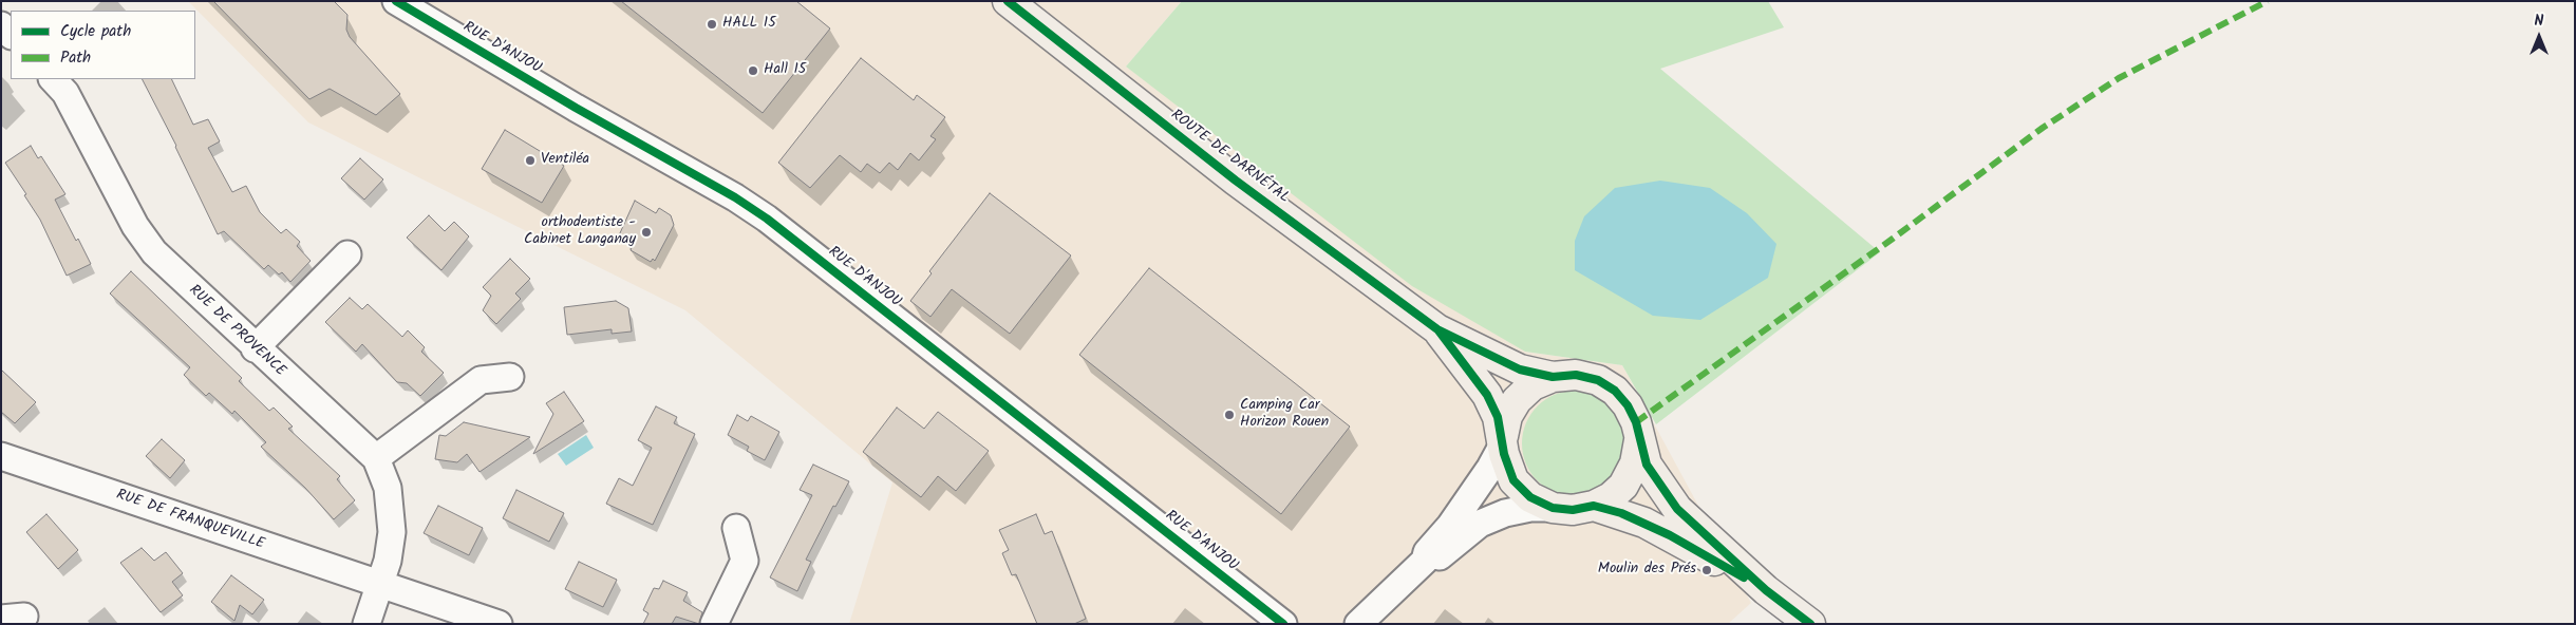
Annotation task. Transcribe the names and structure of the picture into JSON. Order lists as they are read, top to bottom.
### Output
{
  "streets": {
    "main road": ["ROUTE DE DARNÉTAL"],
    "street": ["RUE D'ANJOU", "RUE DE PROVENCE", "RUE DE FRANQUEVILLE"]
  },
  "crossings": [
    ["RUE DE PROVENCE", "RUE DE FRANQUEVILLE"]
  ],
  "places": [
    "HALL 15",
    "Hall 15",
    "Ventiléa",
    "orthodentiste - Cabinet Langanay",
    "Camping Car Horizon Rouen",
    "Moulin des Prés"
  ],
  "legend": ["Cycle path", "Path"],
  "north": "top"
}
